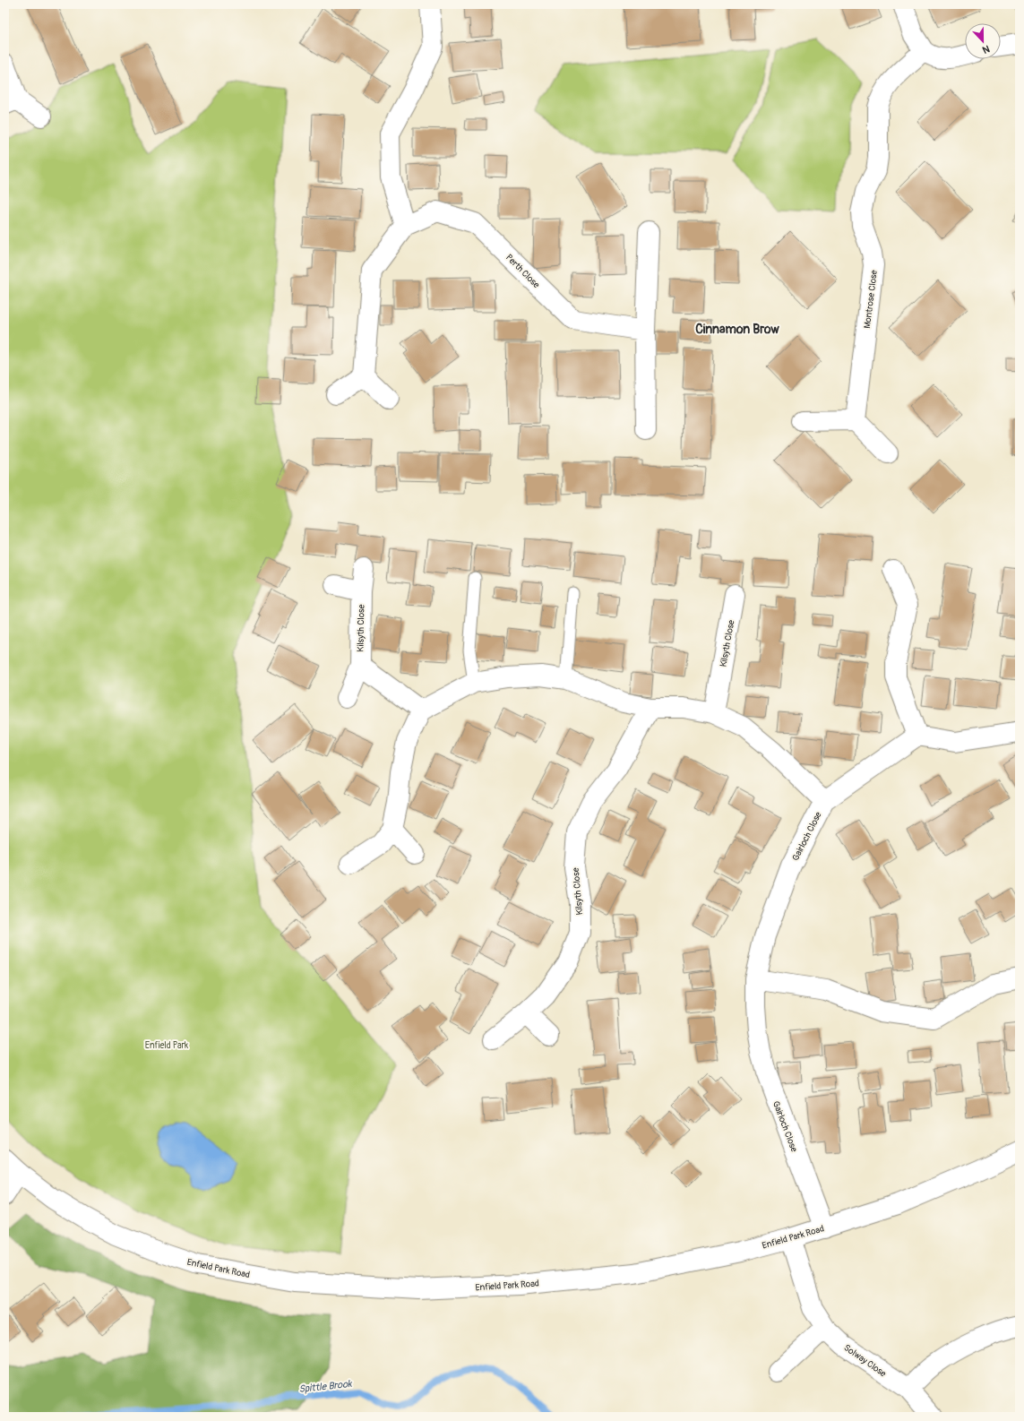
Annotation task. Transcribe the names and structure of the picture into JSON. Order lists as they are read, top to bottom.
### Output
{
  "streets": {
    "street": [
      "Perth Close",
      "Montrose Close",
      "Kilsyth Close",
      "Gairloch Close",
      "Enfield Park Road",
      "Solway Close"
    ]
  },
  "crossings": [
    ["Gairloch Close", "Enfield Park Road"],
    ["Enfield Park Road", "Solway Close"]
  ],
  "districts": ["Cinnamon Brow"],
  "water": ["Spittle Brook"],
  "parks": ["Enfield Park"],
  "north": "bottom"
}
